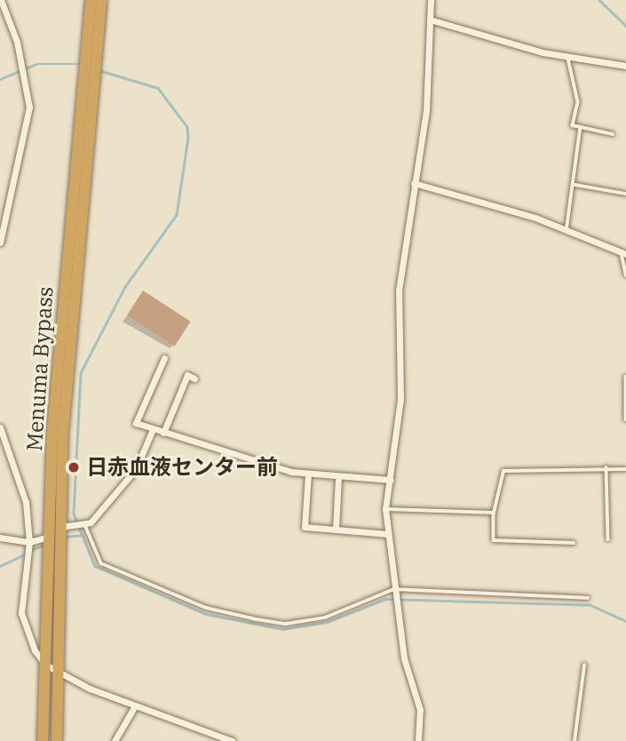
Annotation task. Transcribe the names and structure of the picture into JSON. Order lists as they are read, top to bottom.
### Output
{
  "streets": {
    "highway": ["Menuma Bypass"]
  },
  "places": ["日赤血液センター前"]
}
